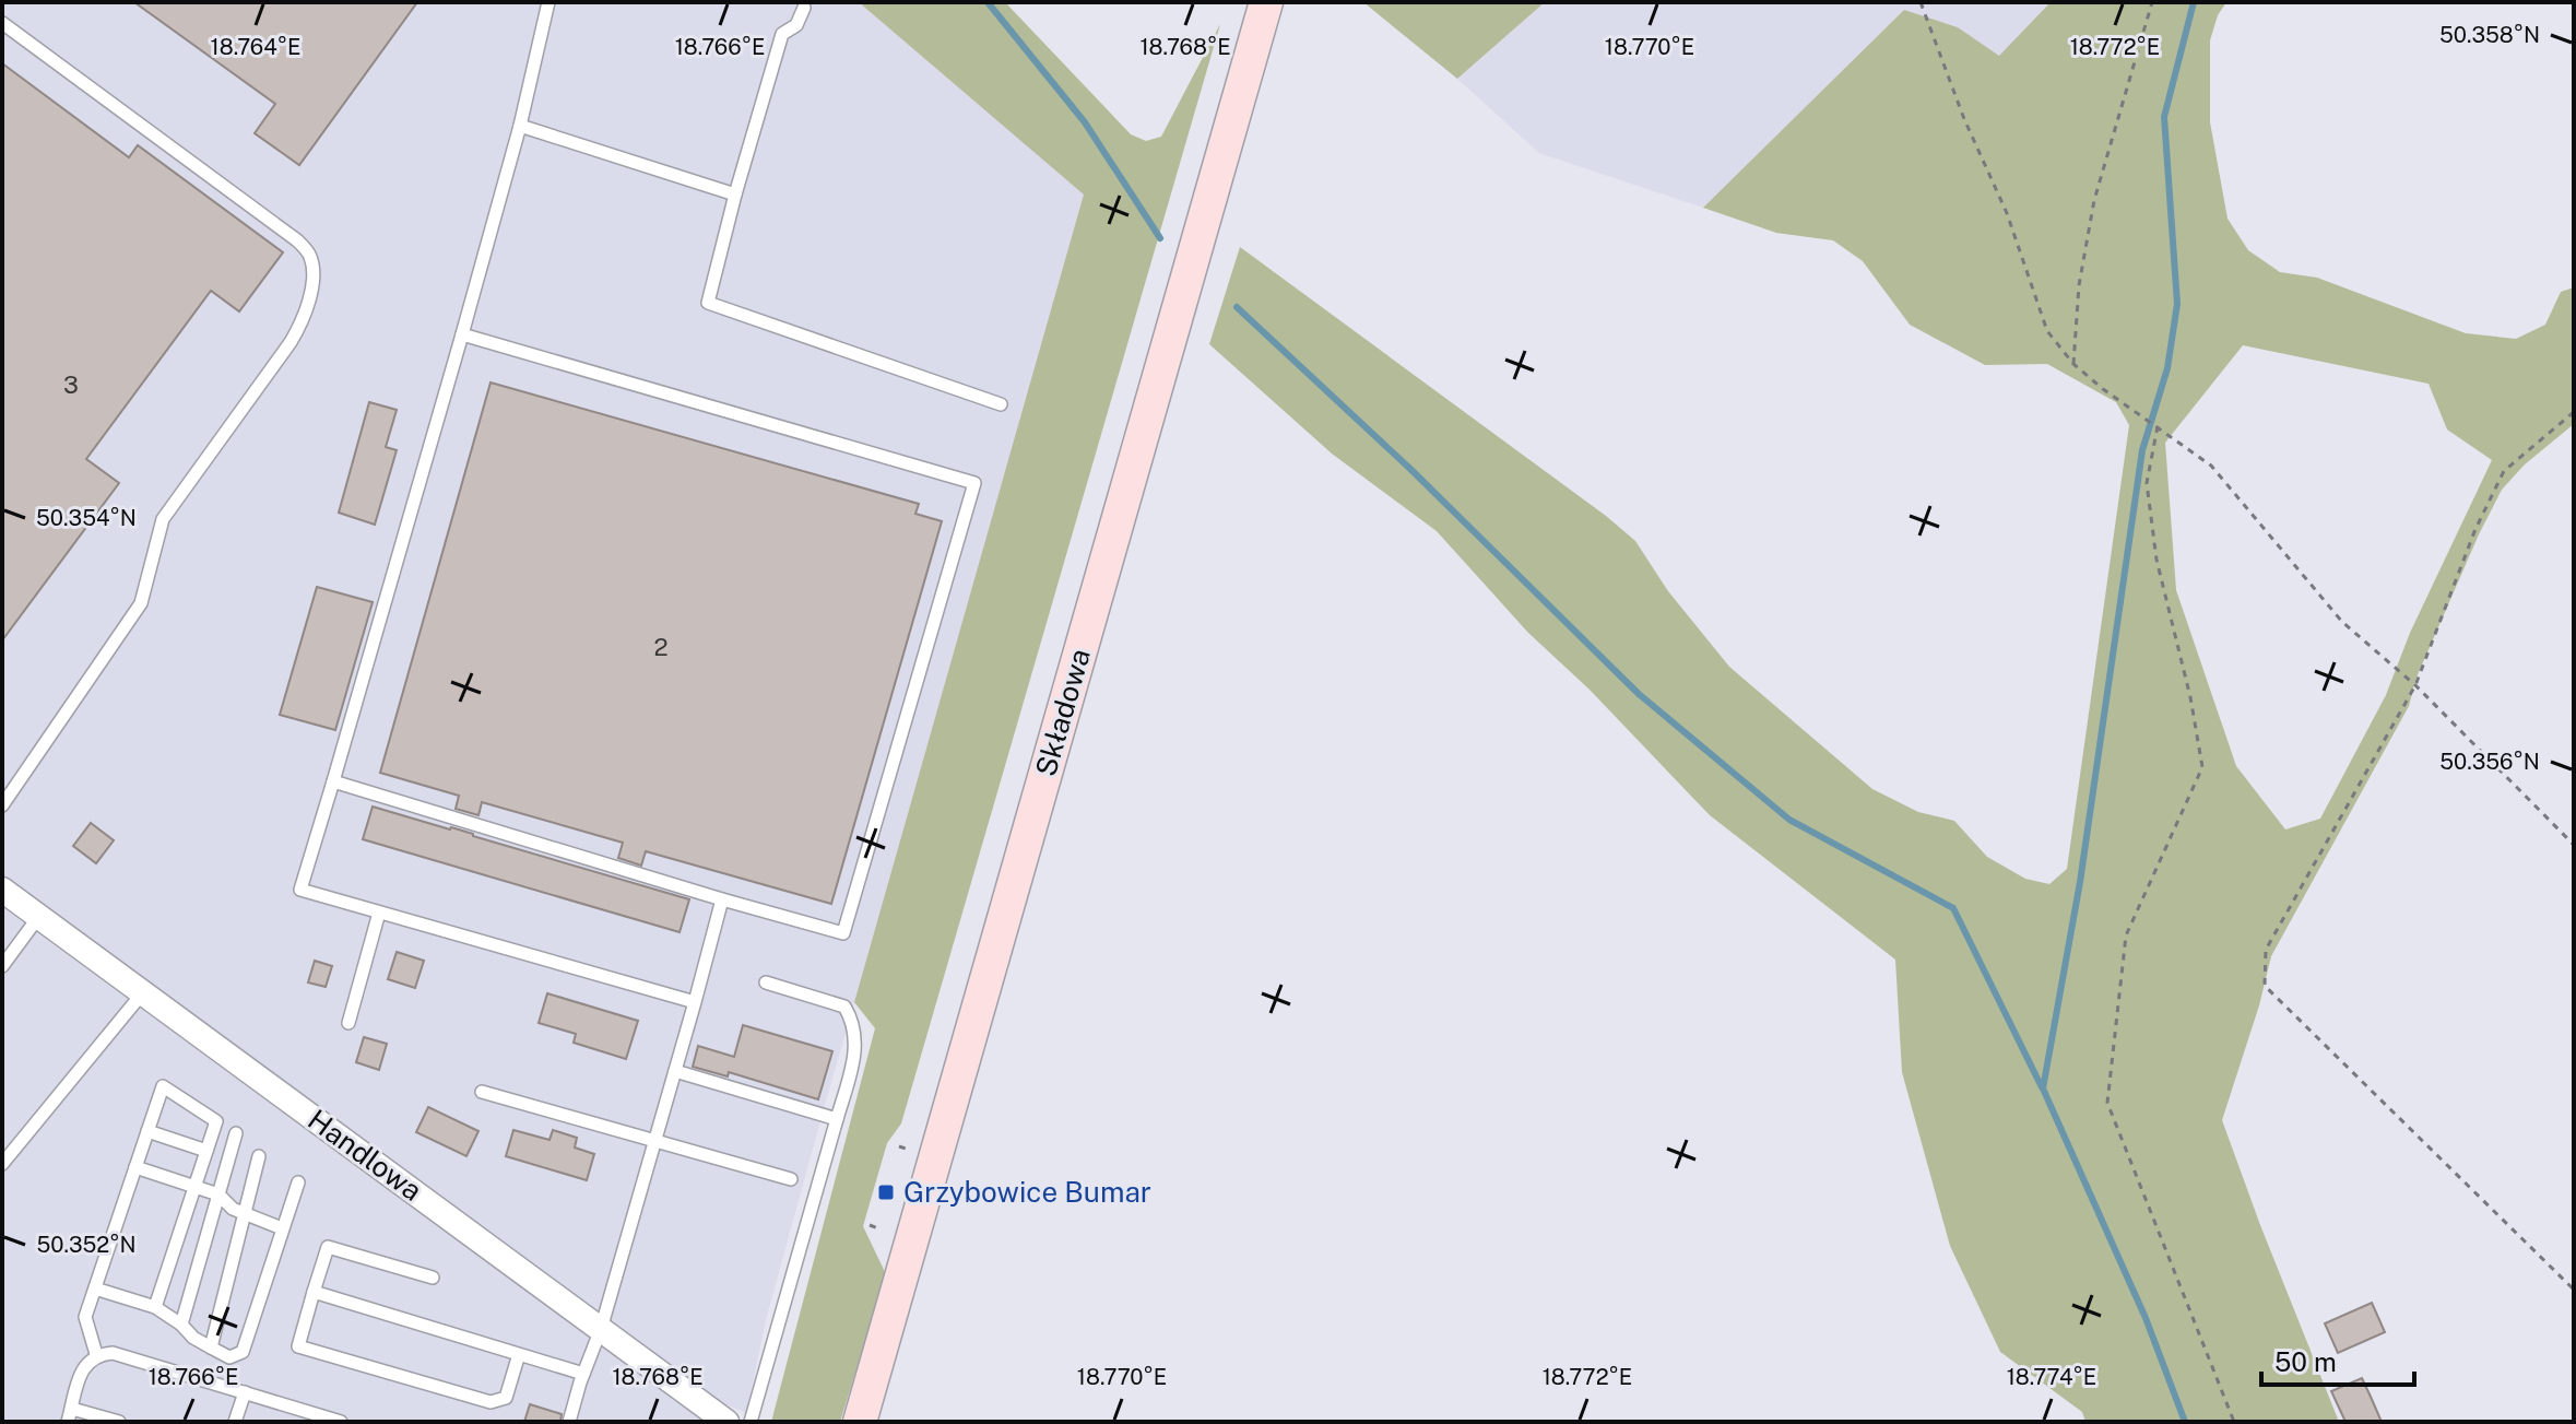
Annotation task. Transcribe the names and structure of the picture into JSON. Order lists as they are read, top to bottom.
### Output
{
  "streets": {
    "main road": ["Składowa"],
    "street": ["Handlowa"]
  },
  "places": {
    "transit": ["Grzybowice Bumar"]
  },
  "house_numbers": ["3", "2"],
  "scale_bar": "50 m",
  "coordinates": [
    "50.358°N",
    "18.764°E",
    "18.766°E",
    "18.768°E",
    "18.770°E",
    "18.772°E",
    "50.354°N",
    "50.356°N",
    "50.352°N",
    "18.774°E"
  ]
}
